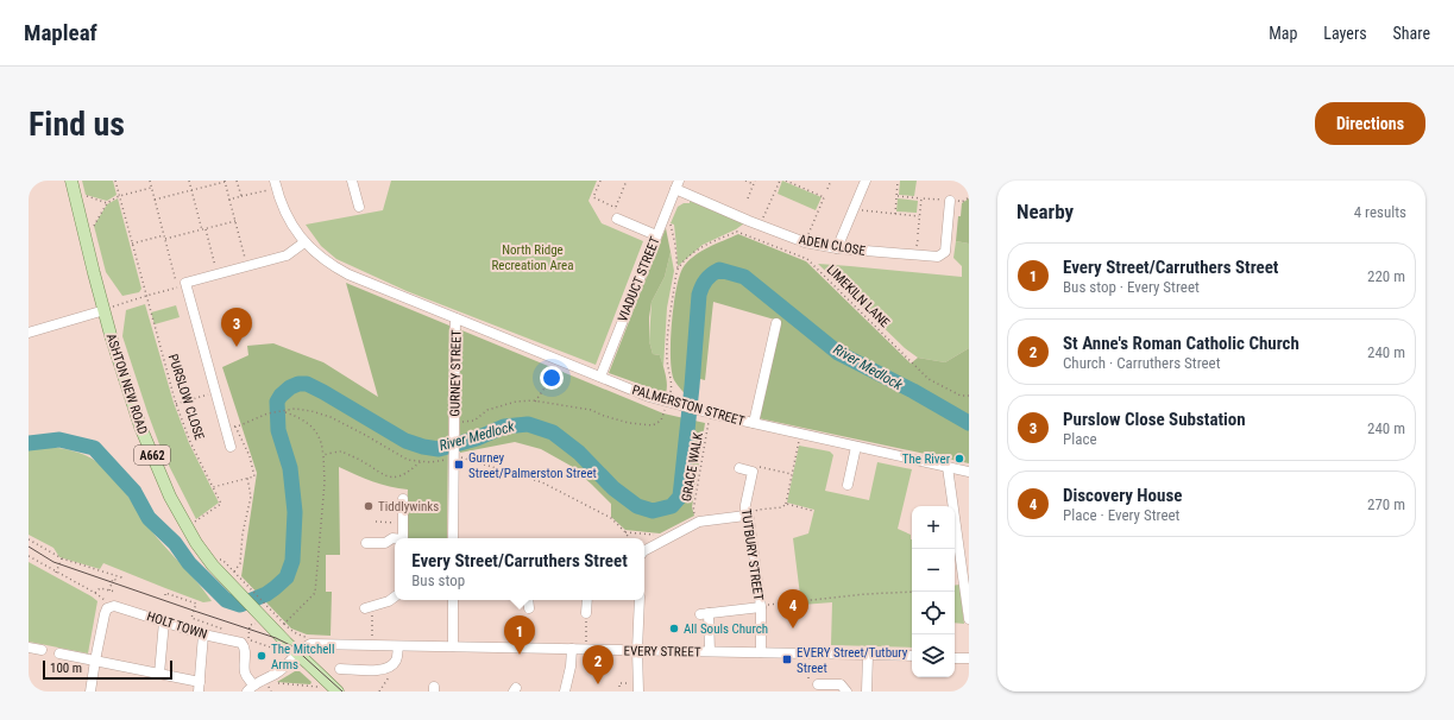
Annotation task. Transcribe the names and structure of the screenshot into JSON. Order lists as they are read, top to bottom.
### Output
{
  "streets": {
    "main road": ["ASHTON NEW ROAD", "A662"],
    "street": [
      "ADEN CLOSE",
      "VIADUCT STREET",
      "GURNEY STREET",
      "PALMERSTON STREET",
      "TUTBURY STREET",
      "HOLT TOWN",
      "EVERY STREET"
    ],
    "path": ["LIMEKILN LANE", "PURSLOW CLOSE", "GRACE WALK"]
  },
  "crossings": [
    ["ADEN CLOSE", "VIADUCT STREET"],
    ["VIADUCT STREET", "PALMERSTON STREET"],
    ["GURNEY STREET", "PALMERSTON STREET"],
    ["ASHTON NEW ROAD", "A662"],
    ["ASHTON NEW ROAD", "EVERY STREET"],
    ["PALMERSTON STREET", "GRACE WALK"],
    ["A662", "EVERY STREET"],
    ["TUTBURY STREET", "EVERY STREET"]
  ],
  "water": ["River Medlock"],
  "parks": ["North Ridge Recreation Area"],
  "places": {
    "other": [
      "The River",
      "Tiddlywinks",
      "All Souls Church",
      "The Mitchell Arms"
    ],
    "transit": ["Gurney Street/Palmerston Street", "EVERY Street/Tutbury Street"]
  },
  "scale_bar": "100 m",
  "page": {
    "header": "Mapleaf",
    "nav": ["Map", "Layers", "Share"],
    "buttons": "Directions",
    "title": "Find us",
    "heading": ["Nearby", "4 results"],
    "list": [
      {
        "mark": "1",
        "name": "Every Street/Carruthers Street",
        "note": "Bus stop · Every Street",
        "value": "220 m"
      },
      {
        "mark": "2",
        "name": "St Anne's Roman Catholic Church",
        "note": "Church · Carruthers Street",
        "value": "240 m"
      },
      {
        "mark": "3",
        "name": "Purslow Close Substation",
        "note": "Place",
        "value": "240 m"
      },
      {
        "mark": "4",
        "name": "Discovery House",
        "note": "Place · Every Street",
        "value": "270 m"
      }
    ],
    "pins": [
      "3",
      "4",
      "1",
      "2"
    ],
    "map_buttons": ["+", "−"],
    "popup": ["Every Street/Carruthers Street", "Bus stop"],
    "scale": "100 m"
  }
}
